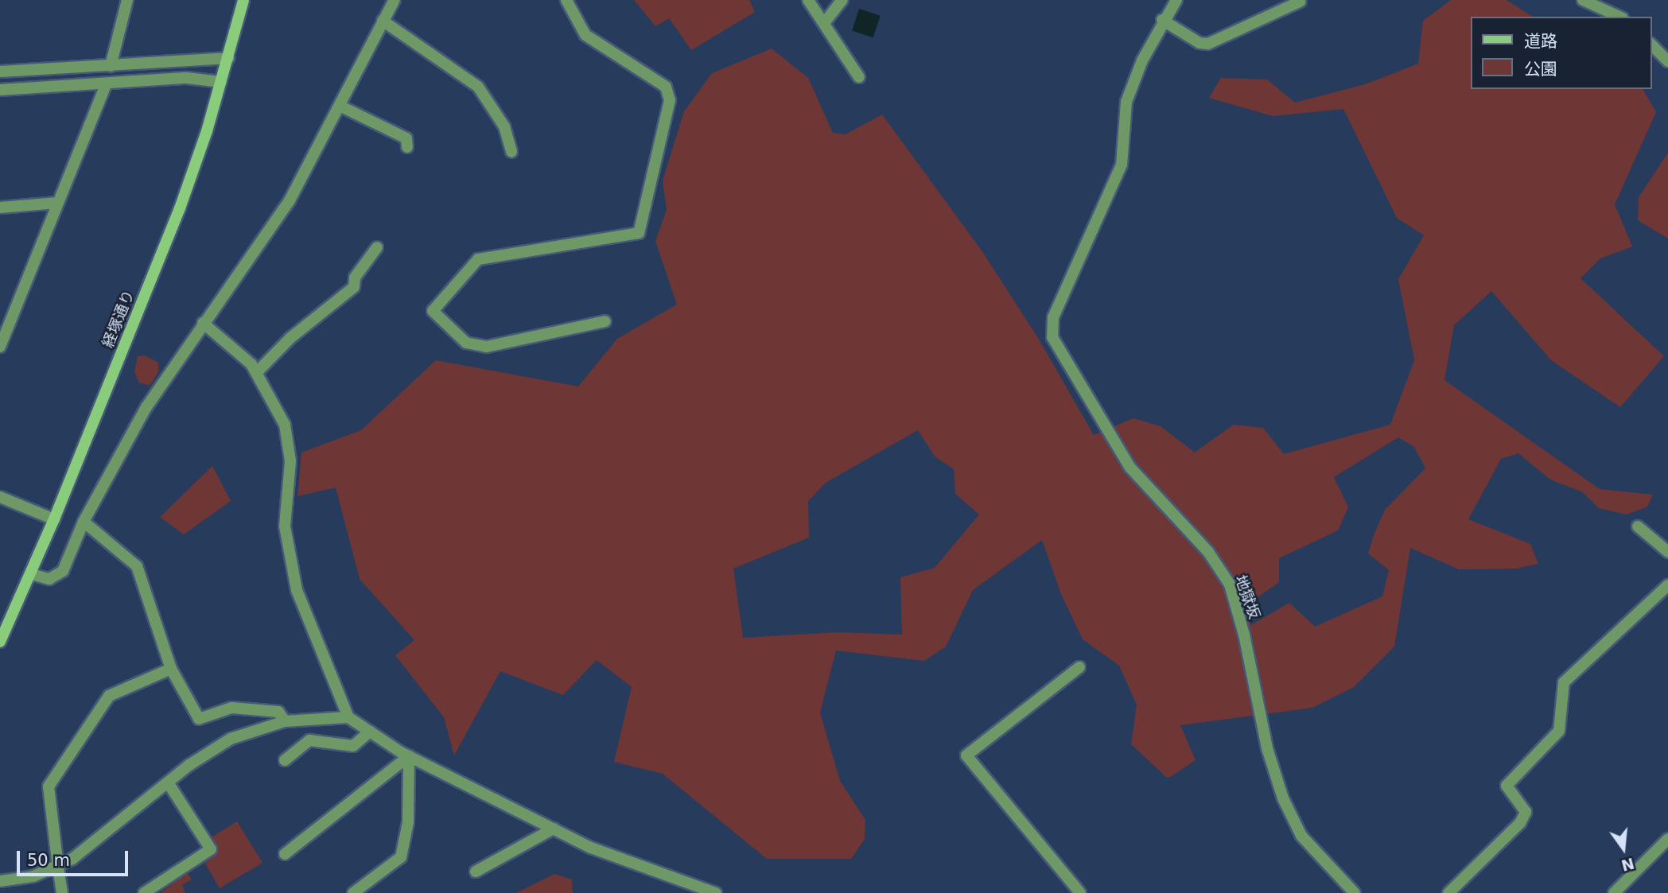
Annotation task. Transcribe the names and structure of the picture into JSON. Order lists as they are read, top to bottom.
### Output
{
  "streets": {
    "main road": ["経塚通り"],
    "street": ["地獄坂"]
  },
  "legend": ["道路", "公園"],
  "scale_bar": "50 m",
  "north": "bottom"
}
